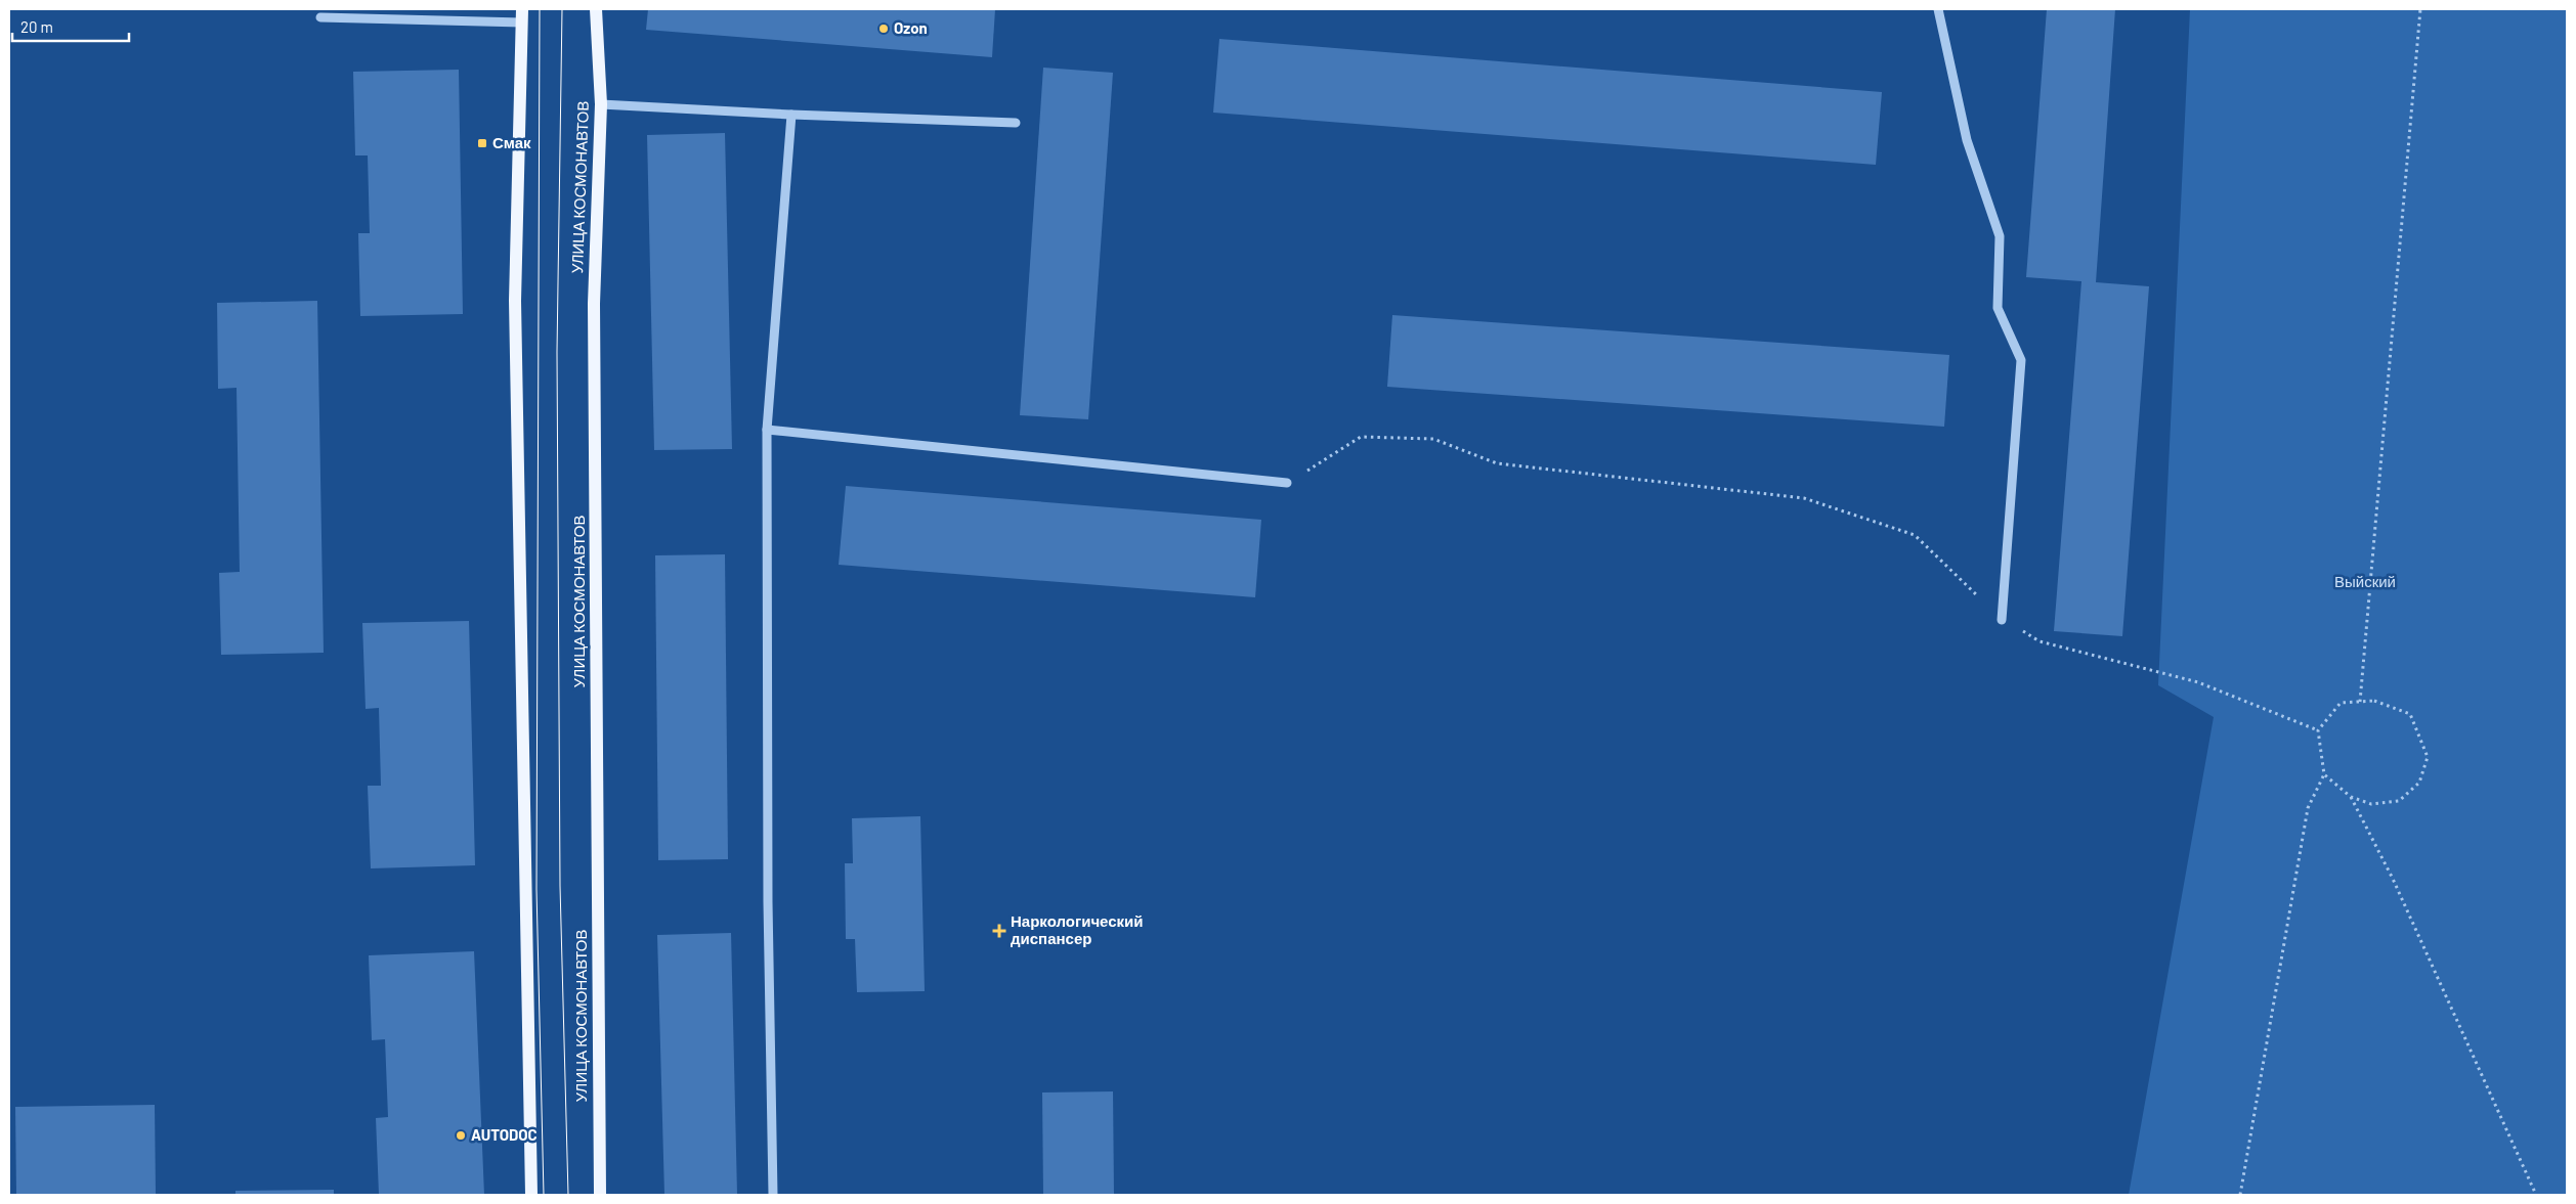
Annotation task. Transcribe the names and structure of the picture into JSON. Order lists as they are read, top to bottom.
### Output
{
  "streets": {
    "main road": ["УЛИЦА КОСМОНАВТОВ"]
  },
  "parks": ["Выйский"],
  "places": {
    "other": ["Ozon", "AUTODOC"],
    "transit": ["Смак"],
    "health": ["Наркологический диспансер"]
  },
  "scale_bar": "20 m"
}
